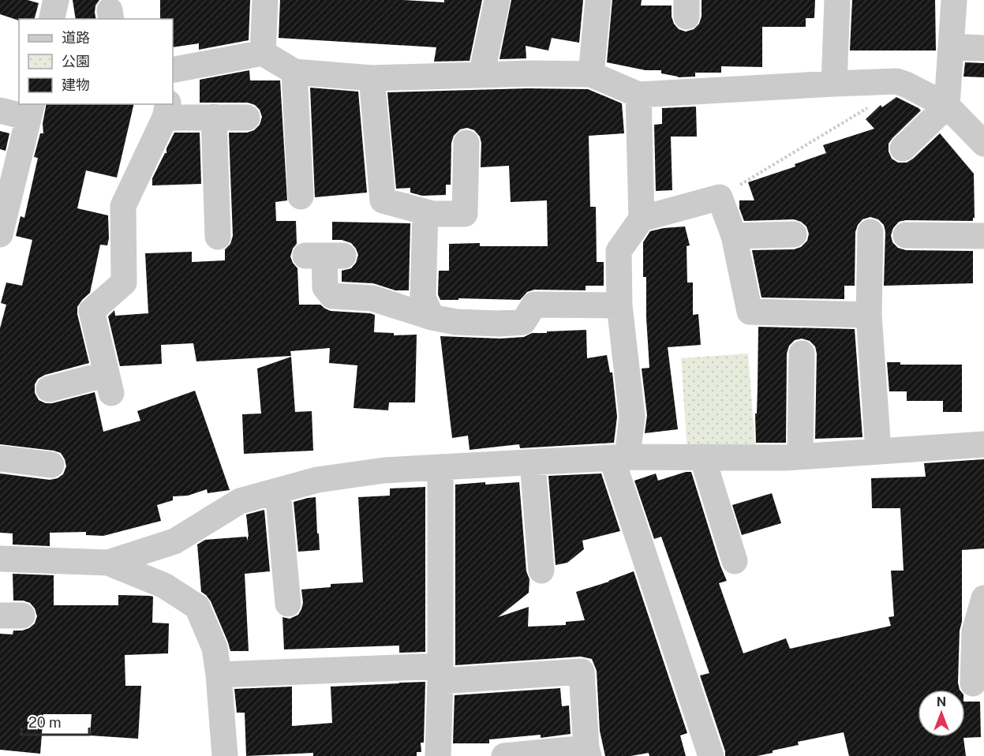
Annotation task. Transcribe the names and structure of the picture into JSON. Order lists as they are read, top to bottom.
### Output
{
  "legend": ["道路", "公園", "建物"],
  "scale_bar": "20 m",
  "north": "top"
}
